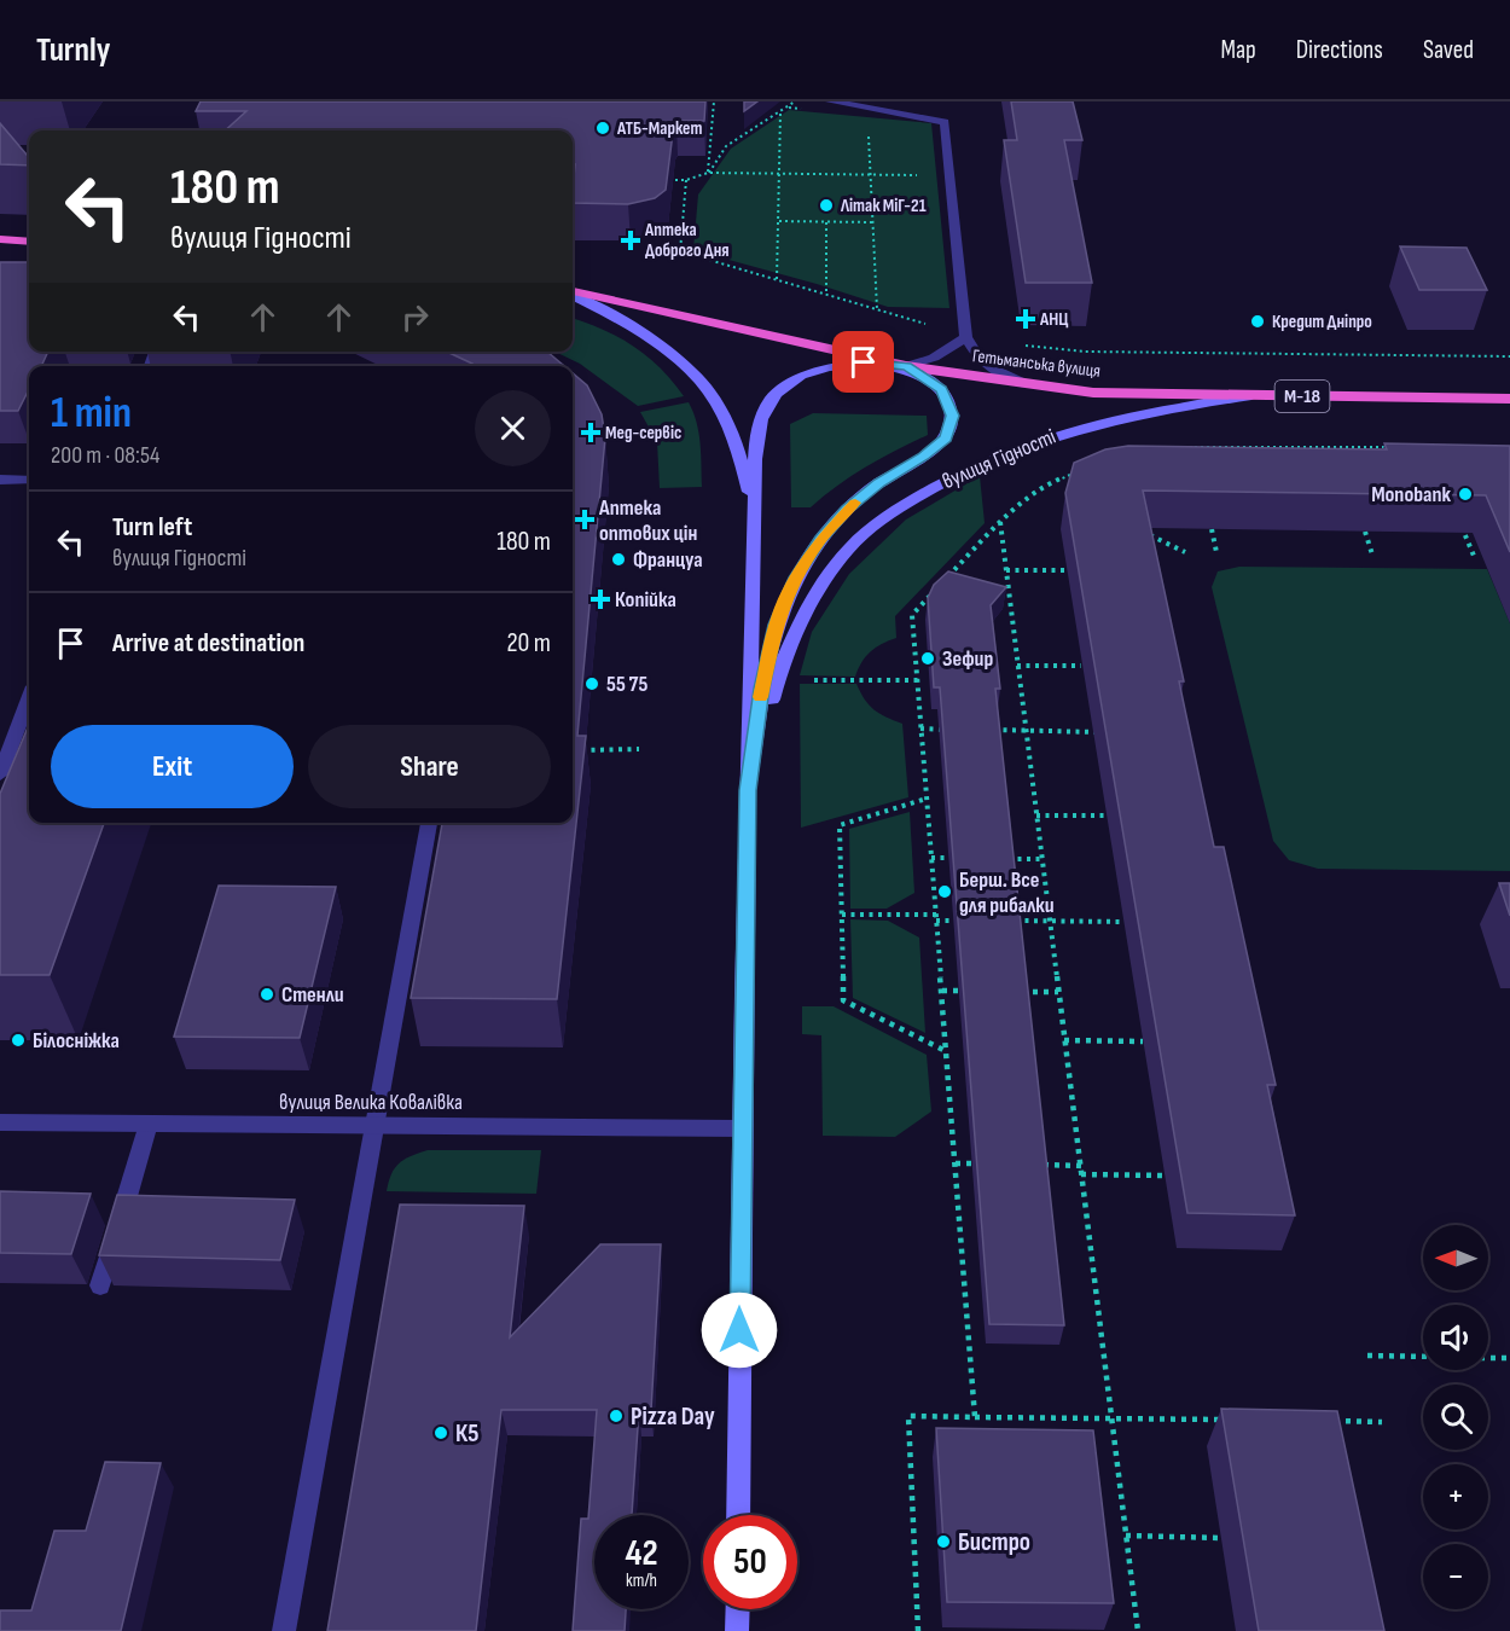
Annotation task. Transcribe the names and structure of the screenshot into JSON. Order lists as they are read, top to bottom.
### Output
{
  "streets": {
    "highway": ["Гетьманська вулиця", "М-18"],
    "main road": ["вулиця Гідності"],
    "street": ["вулиця Велика Ковалівка"]
  },
  "crossings": [
    ["Гетьманська вулиця", "вулиця Гідності"],
    ["вулиця Гідності", "вулиця Велика Ковалівка"]
  ],
  "places": {
    "other": [
      "АТБ-Маркет",
      "Літак МіГ-21",
      "Кредит Дніпро",
      "Monobank",
      "Француа",
      "Зефир",
      "55 75",
      "Берш. Все для рибалки",
      "Стенли",
      "Білосніжка",
      "Pizza Day",
      "К5",
      "Бистро"
    ],
    "health": [
      "Аптека Доброго Дня",
      "АНЦ",
      "Мед-сервіс",
      "Аптека оптових цін",
      "Копійка"
    ]
  },
  "north": "left",
  "page": {
    "header": "Turnly",
    "nav": ["Map", "Directions", "Saved"],
    "turn": ["180 m", "вулиця Гідності"],
    "heading": ["1 min", "200 m · 08:54"],
    "list": [
      {
        "name": "Turn left",
        "note": "вулиця Гідності",
        "value": "180 m"
      },
      {
        "name": "Arrive at destination",
        "value": "20 m"
      }
    ],
    "buttons": ["Exit", "Share"],
    "map_buttons": ["+", "−"],
    "speed": "42 km/h",
    "limit": "50"
  }
}
